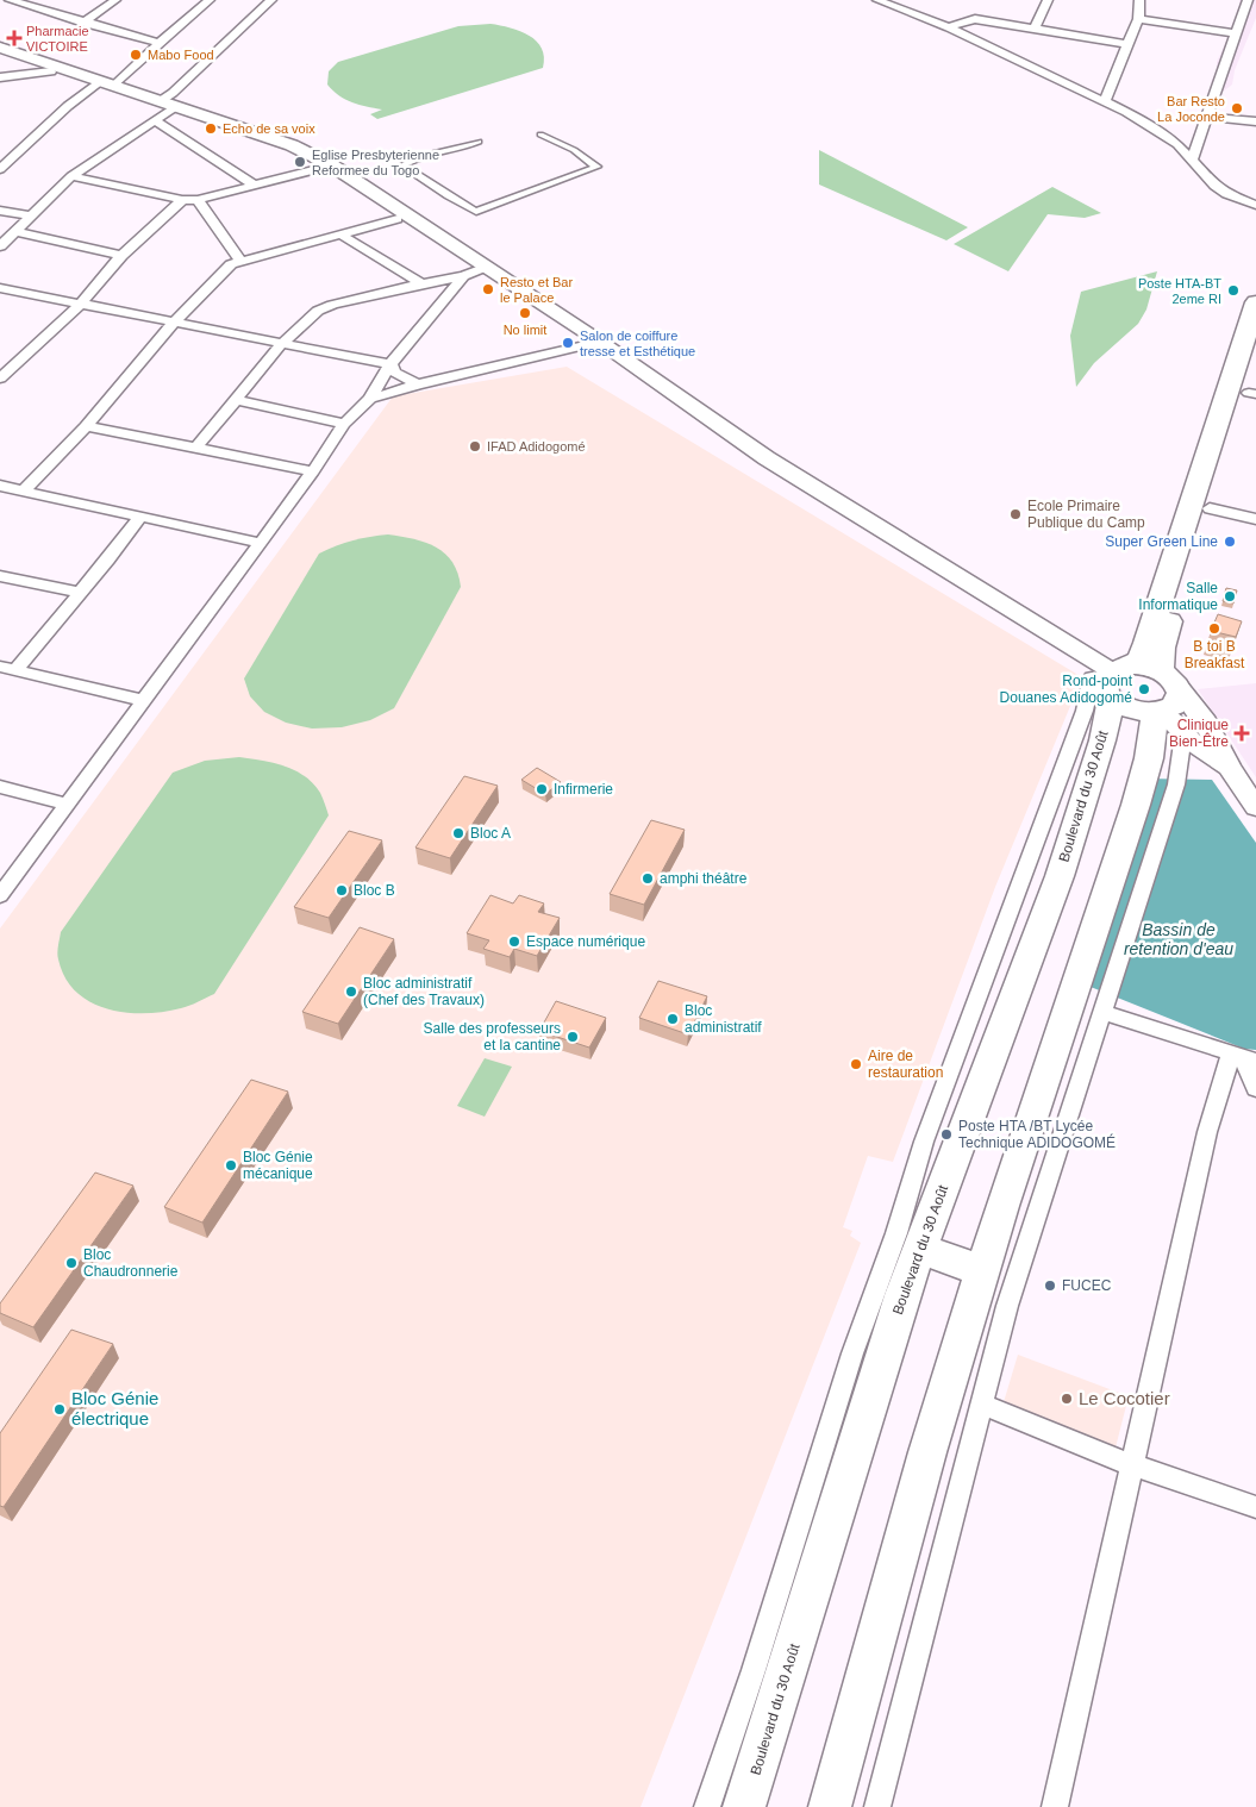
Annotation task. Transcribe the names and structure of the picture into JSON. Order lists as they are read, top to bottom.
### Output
{
  "streets": {
    "highway": ["Boulevard du 30 Août"]
  },
  "water": ["Bassin de retention d'eau"],
  "places": {
    "health": ["Pharmacie VICTOIRE", "Clinique Bien-Être"],
    "other": [
      "Mabo Food",
      "Bar Resto La Joconde",
      "Echo de sa voix",
      "Eglise Presbyterienne Reformee du Togo",
      "Resto et Bar le Palace",
      "Poste HTA-BT 2eme RI",
      "No limit",
      "Salon de coiffure tresse et Esthétique",
      "IFAD Adidogomé",
      "Ecole Primaire Publique du Camp",
      "Super Green Line",
      "Salle Informatique",
      "B toi B Breakfast",
      "Rond-point Douanes Adidogomé",
      "Infirmerie",
      "Bloc A",
      "amphi théâtre",
      "Bloc B",
      "Espace numérique",
      "Bloc administratif (Chef des Travaux)",
      "Bloc administratif",
      "Salle des professeurs et la cantine",
      "Aire de restauration",
      "Poste HTA /BT Lycée Technique ADIDOGOMÉ",
      "Bloc Génie mécanique",
      "Bloc Chaudronnerie",
      "FUCEC",
      "Le Cocotier",
      "Bloc Génie électrique"
    ]
  }
}
